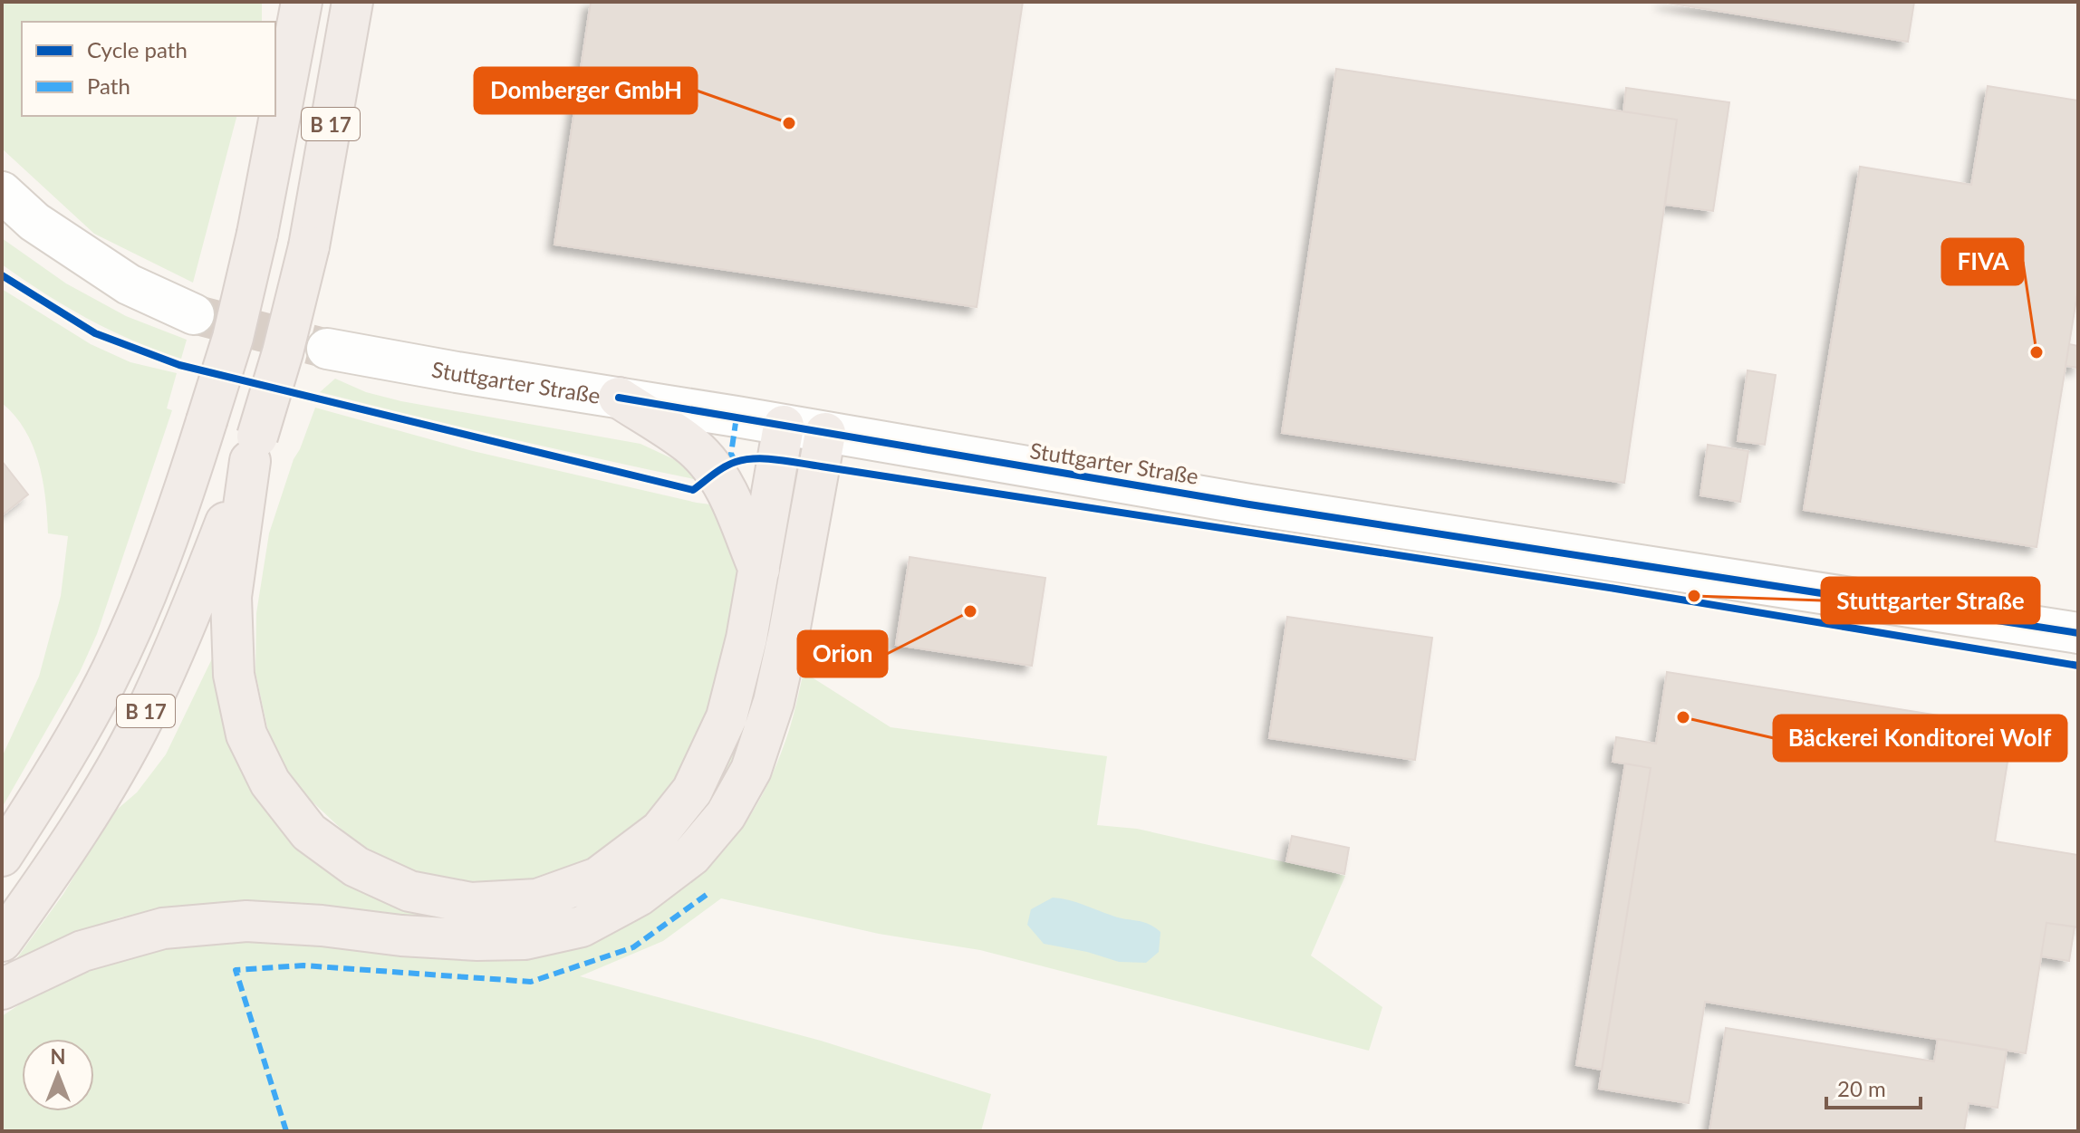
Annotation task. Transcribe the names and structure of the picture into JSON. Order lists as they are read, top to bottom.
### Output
{
  "streets": {
    "highway": ["B 17"],
    "main road": ["Stuttgarter Straße"]
  },
  "places": [
    "Domberger GmbH",
    "FIVA",
    "Stuttgarter Straße",
    "Orion",
    "Bäckerei Konditorei Wolf"
  ],
  "legend": ["Cycle path", "Path"],
  "scale_bar": "20 m",
  "north": "top"
}
